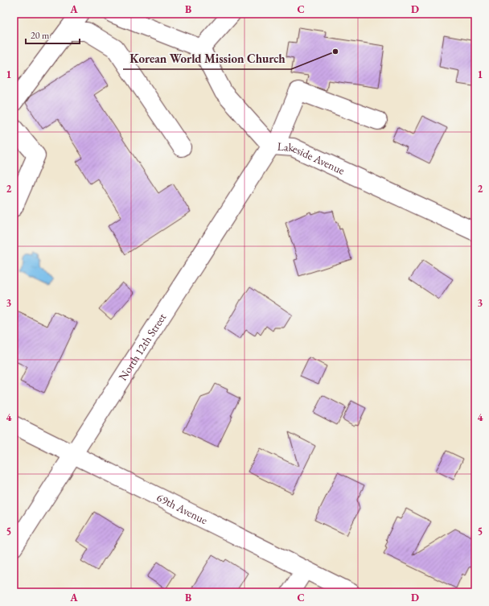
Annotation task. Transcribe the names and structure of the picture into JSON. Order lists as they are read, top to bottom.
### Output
{
  "streets": {
    "street": ["Lakeside Avenue", "North 12th Street", "69th Avenue"]
  },
  "crossings": [
    ["Lakeside Avenue", "North 12th Street"],
    ["North 12th Street", "69th Avenue"]
  ],
  "places": ["Korean World Mission Church"],
  "scale_bar": "20 m",
  "grid": {
    "columns": [
      "A",
      "B",
      "C",
      "D"
    ],
    "rows": [
      "1",
      "2",
      "3",
      "4",
      "5"
    ]
  }
}
